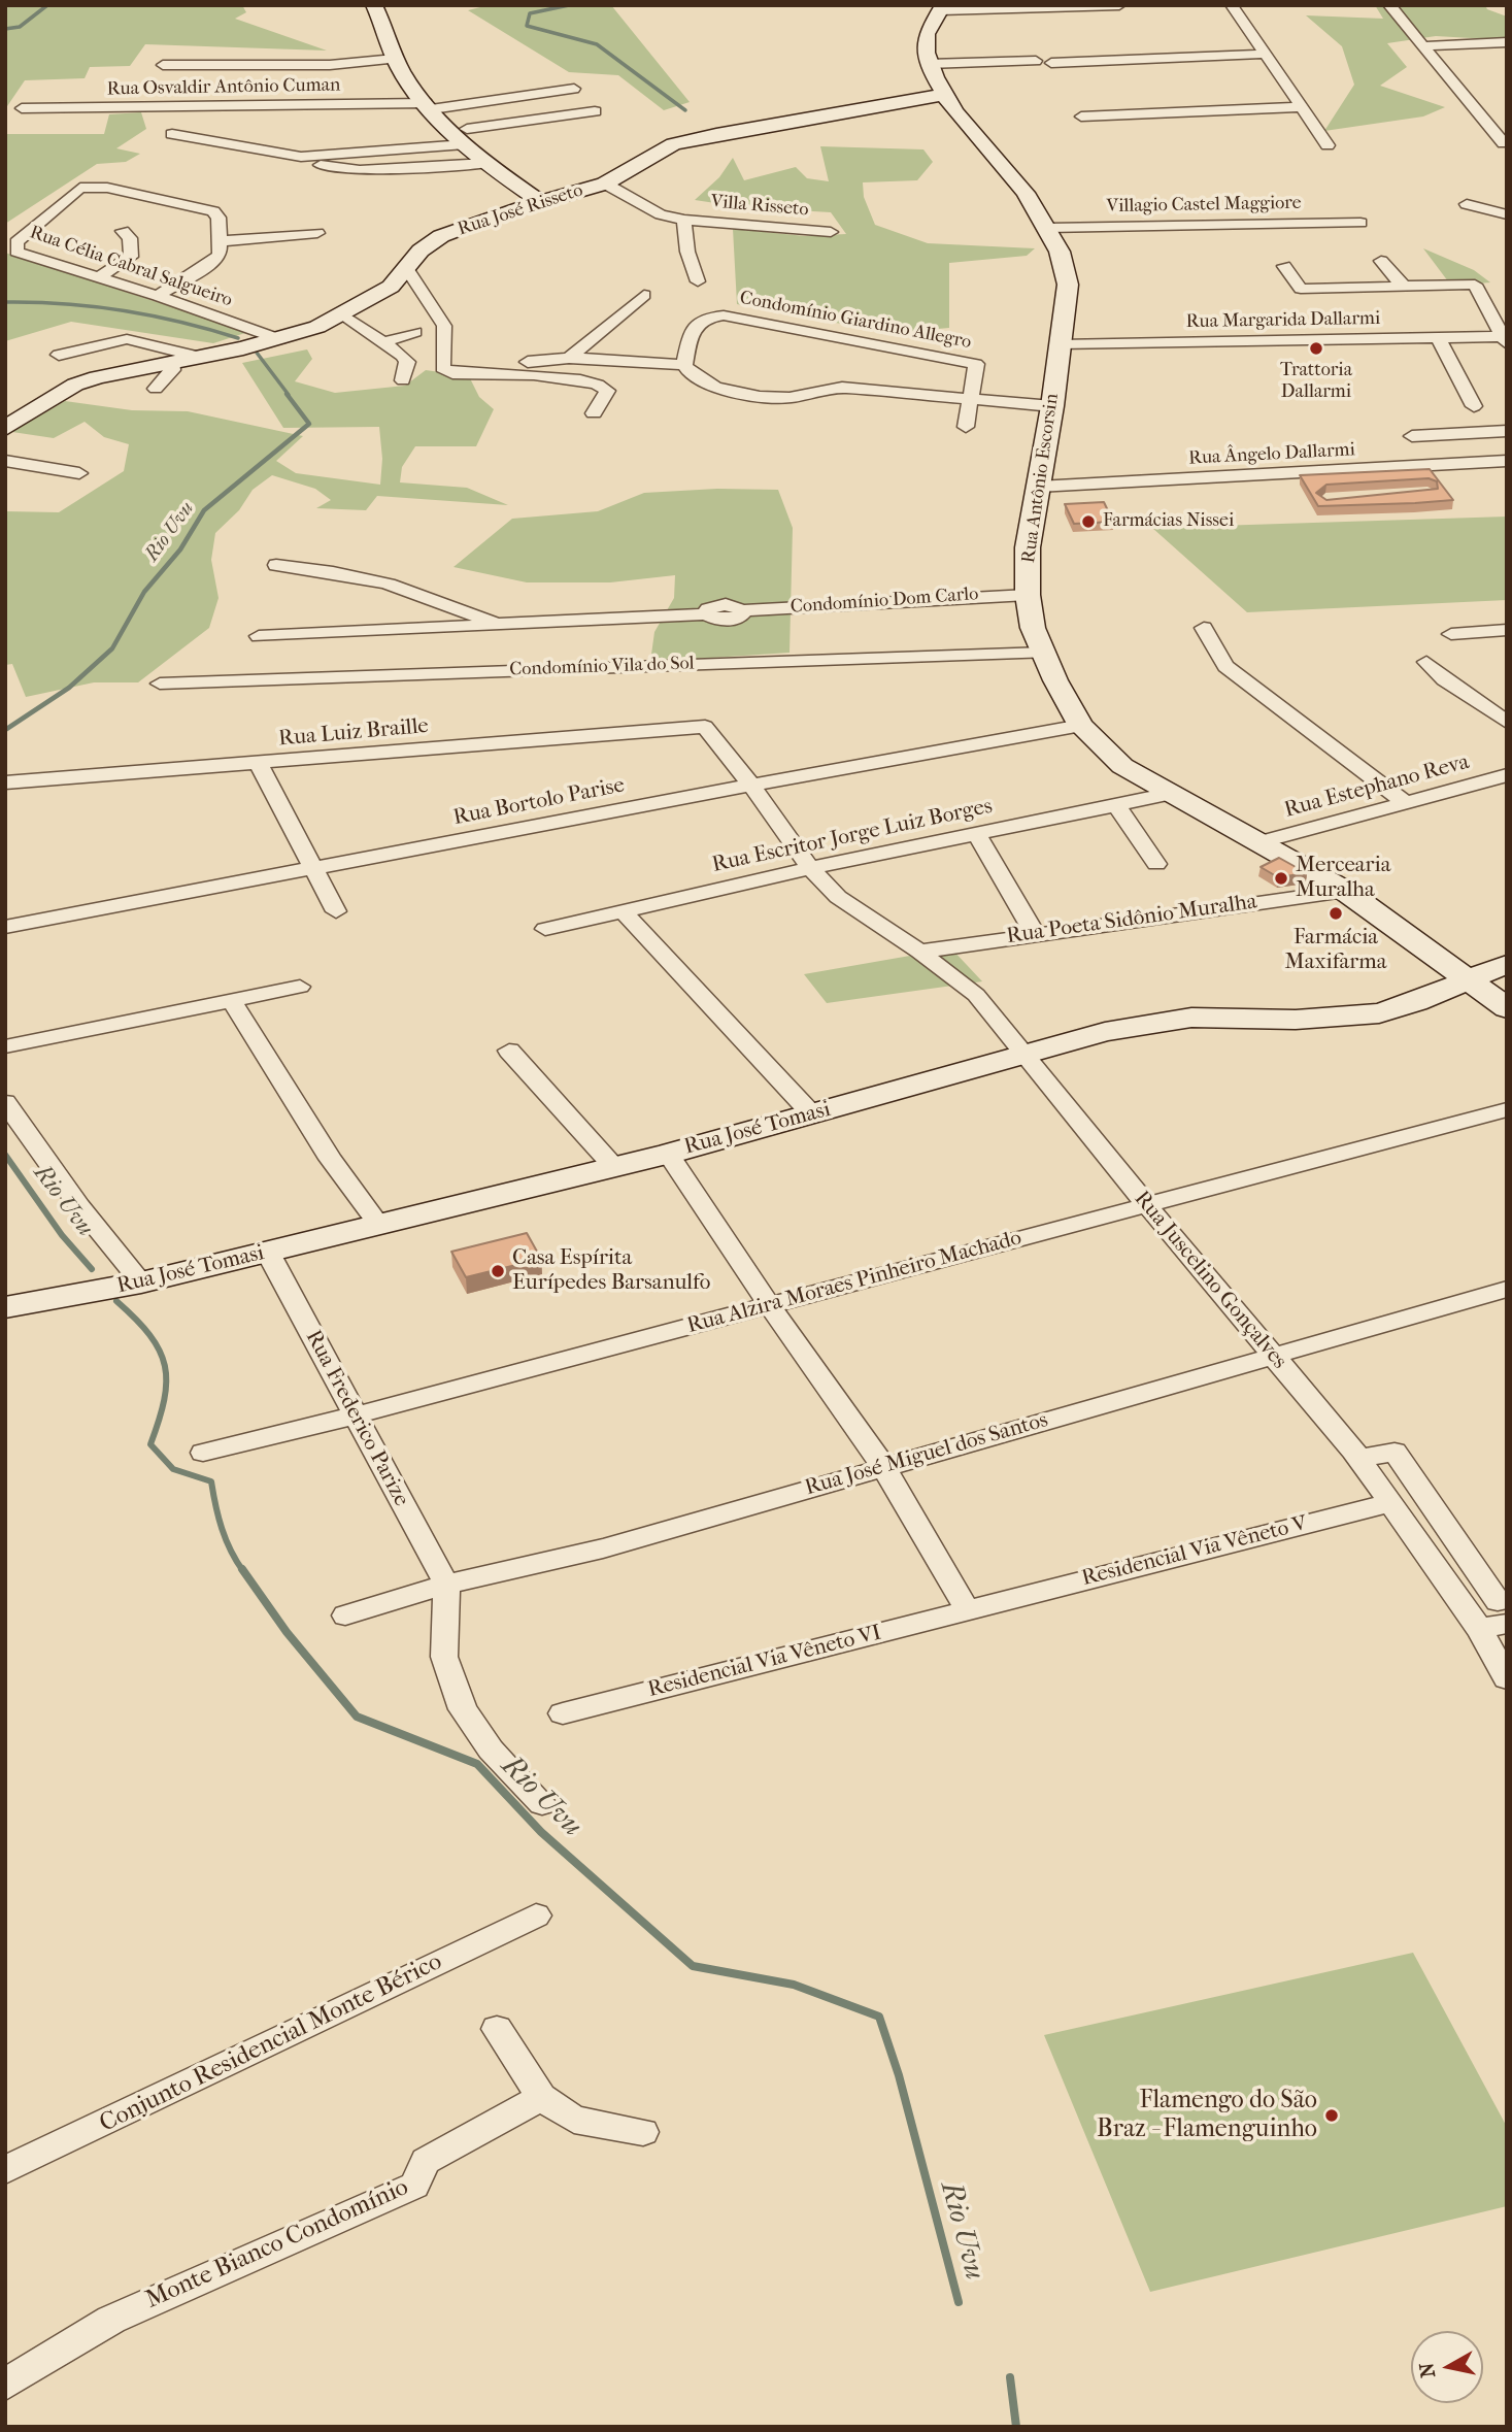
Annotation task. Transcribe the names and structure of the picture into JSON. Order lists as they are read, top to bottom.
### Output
{
  "streets": {
    "main road": ["Rua José Risseto", "Rua Antônio Escorsin", "Rua José Tomasi"],
    "street": [
      "Rua Osvaldir Antônio Cuman",
      "Villagio Castel Maggiore",
      "Villa Risseto",
      "Rua Célia Cabral Salgueiro",
      "Condomínio Giardino Allegro",
      "Rua Margarida Dallarmi",
      "Rua Ângelo Dallarmi",
      "Condomínio Dom Carlo",
      "Condomínio Vila do Sol",
      "Rua Luiz Braille",
      "Rua Estephano Reva",
      "Rua Bortolo Parise",
      "Rua Escritor Jorge Luiz Borges",
      "Rua Poeta Sidônio Muralha",
      "Rua Juscelino Gonçalves",
      "Rua Alzira Moraes Pinheiro Machado",
      "Rua Frederico Parize",
      "Rua José Miguel dos Santos",
      "Residencial Via Vêneto V",
      "Residencial Via Vêneto VI",
      "Conjunto Residencial Monte Bérico",
      "Monte Bianco Condomínio"
    ]
  },
  "crossings": [
    ["Villagio Castel Maggiore", "Rua Antônio Escorsin"],
    ["Villa Risseto", "Rua José Risseto"],
    ["Rua José Risseto", "Rua Célia Cabral Salgueiro"],
    ["Rua José Risseto", "Rua Antônio Escorsin"],
    ["Rua Margarida Dallarmi", "Rua Antônio Escorsin"],
    ["Rua Ângelo Dallarmi", "Rua Antônio Escorsin"],
    ["Rua Antônio Escorsin", "Condomínio Dom Carlo"],
    ["Rua Antônio Escorsin", "Condomínio Vila do Sol"],
    ["Rua Antônio Escorsin", "Rua Estephano Reva"],
    ["Rua Antônio Escorsin", "Rua Bortolo Parise"],
    ["Rua Antônio Escorsin", "Rua Escritor Jorge Luiz Borges"],
    ["Rua Antônio Escorsin", "Rua Poeta Sidônio Muralha"],
    ["Rua Antônio Escorsin", "Rua José Tomasi"],
    ["Rua Luiz Braille", "Rua Juscelino Gonçalves"],
    ["Rua Bortolo Parise", "Rua Juscelino Gonçalves"],
    ["Rua Escritor Jorge Luiz Borges", "Rua Juscelino Gonçalves"],
    ["Rua Poeta Sidônio Muralha", "Rua Juscelino Gonçalves"],
    ["Rua José Tomasi", "Rua Juscelino Gonçalves"],
    ["Rua José Tomasi", "Rua Frederico Parize"],
    ["Rua Juscelino Gonçalves", "Rua Alzira Moraes Pinheiro Machado"],
    ["Rua Juscelino Gonçalves", "Rua José Miguel dos Santos"],
    ["Rua Juscelino Gonçalves", "Residencial Via Vêneto V"],
    ["Rua Alzira Moraes Pinheiro Machado", "Rua Frederico Parize"],
    ["Rua Frederico Parize", "Rua José Miguel dos Santos"],
    ["Residencial Via Vêneto V", "Residencial Via Vêneto VI"]
  ],
  "water": ["Rio Uvu"],
  "places": [
    "Trattoria Dallarmi",
    "Farmácias Nissei",
    "Mercearia Muralha",
    "Farmácia Maxifarma",
    "Casa Espírita Eurípedes Barsanulfo",
    "Flamengo do São Braz - Flamenguinho"
  ],
  "north": "left"
}
